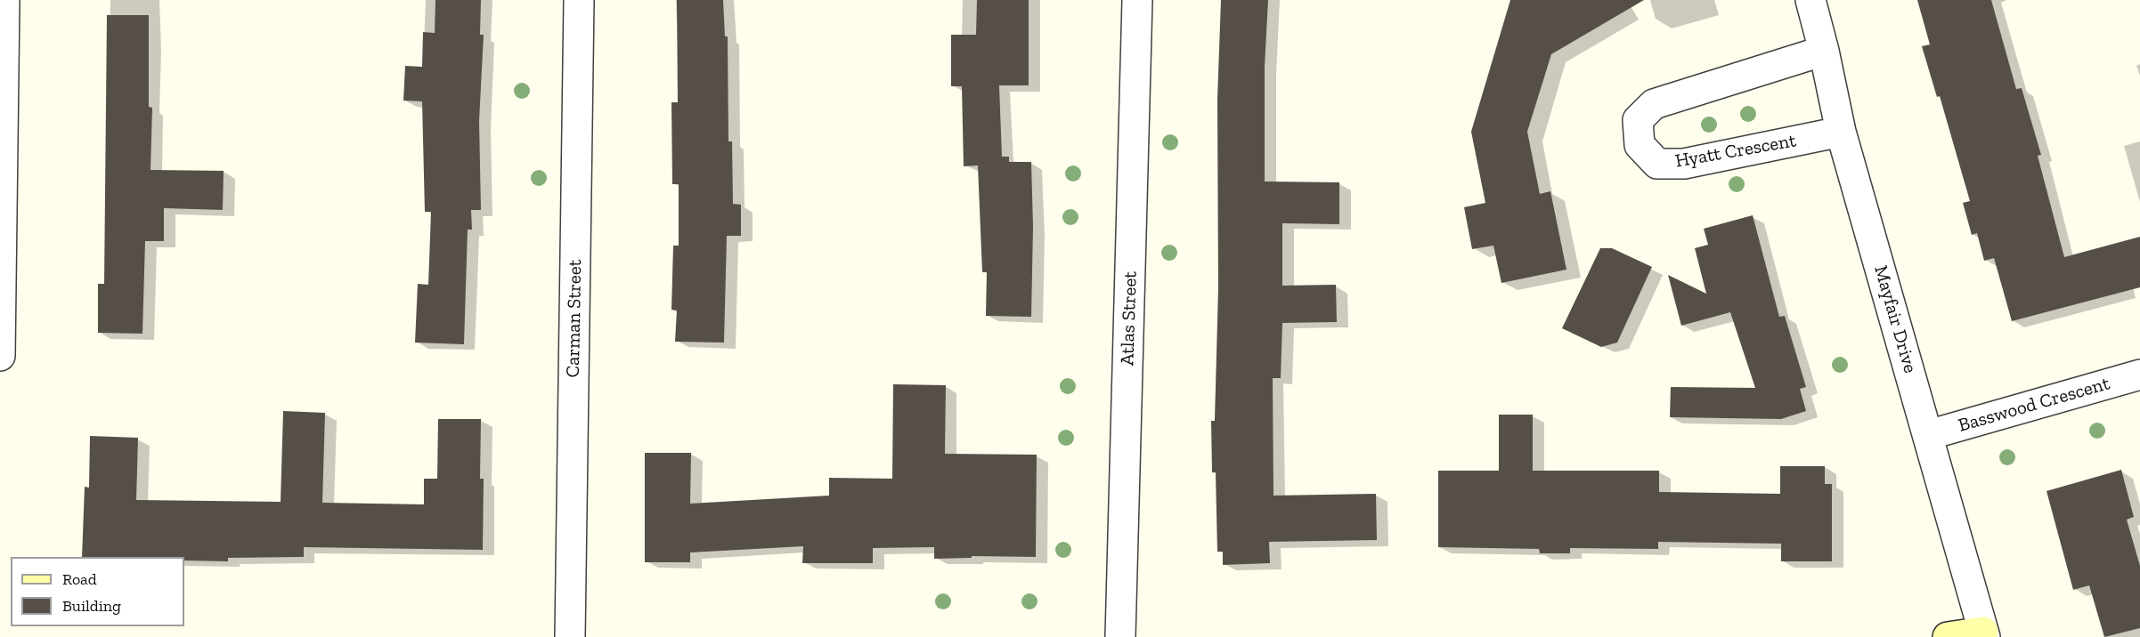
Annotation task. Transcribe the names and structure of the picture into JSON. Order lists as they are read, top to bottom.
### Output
{
  "streets": {
    "street": [
      "Hyatt Crescent",
      "Carman Street",
      "Atlas Street",
      "Mayfair Drive",
      "Basswood Crescent"
    ]
  },
  "crossings": [
    ["Hyatt Crescent", "Mayfair Drive"],
    ["Mayfair Drive", "Basswood Crescent"]
  ],
  "legend": ["Road", "Building"]
}
